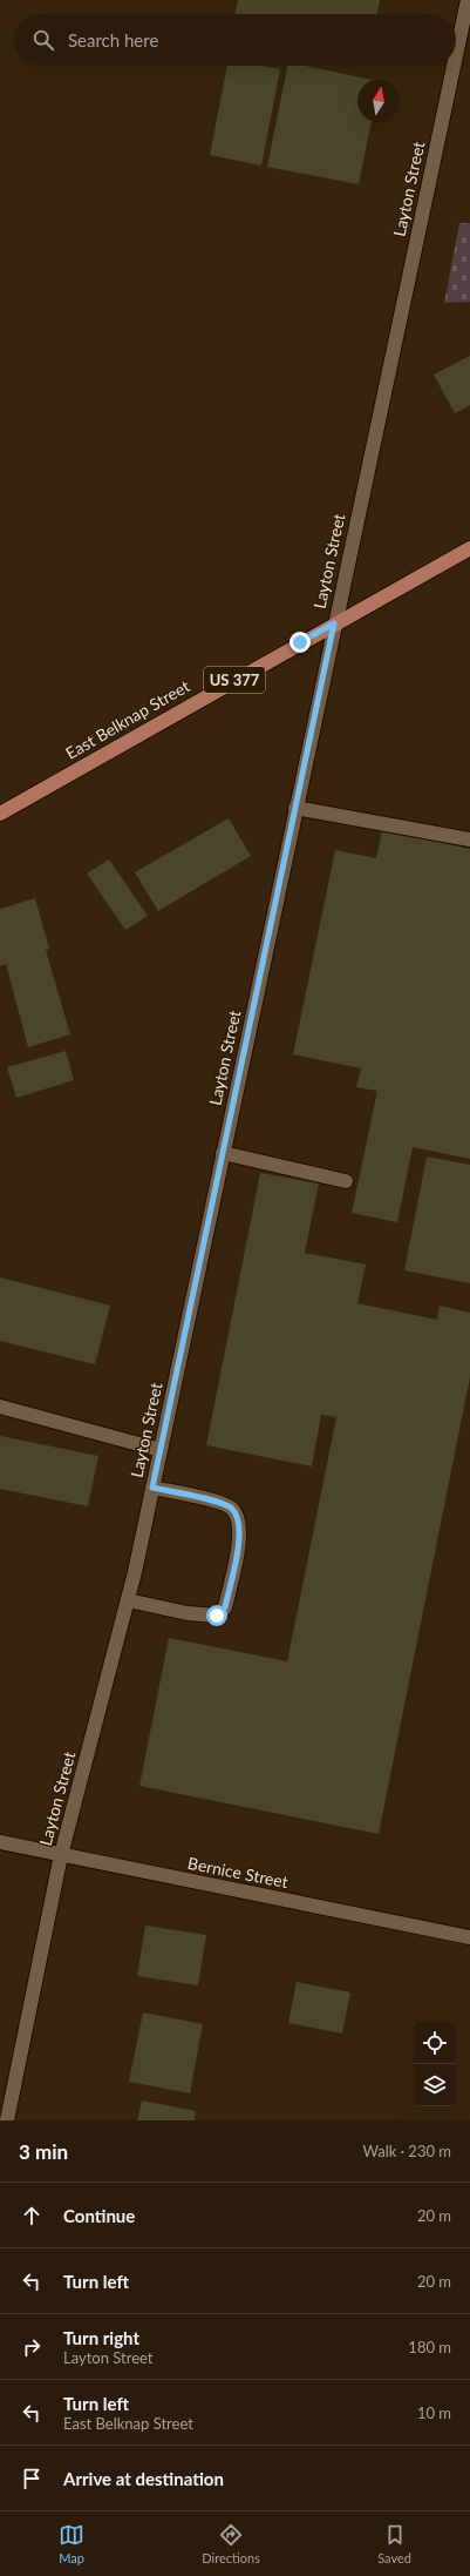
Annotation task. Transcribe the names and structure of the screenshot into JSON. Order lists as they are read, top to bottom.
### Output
{
  "streets": {
    "main road": ["US 377", "East Belknap Street"],
    "street": ["Layton Street", "Bernice Street"]
  },
  "crossings": [
    ["Layton Street", "East Belknap Street"],
    ["Layton Street", "Bernice Street"]
  ],
  "north": "top",
  "page": {
    "search": "Search here",
    "heading": ["3 min", "Walk · 230 m"],
    "list": [
      ["Continue", "20 m"],
      ["Turn left", "20 m"],
      ["Turn right", "Layton Street", "180 m"],
      ["Turn left", "East Belknap Street", "10 m"],
      "Arrive at destination"
    ],
    "nav": ["Map", "Directions", "Saved"]
  }
}
